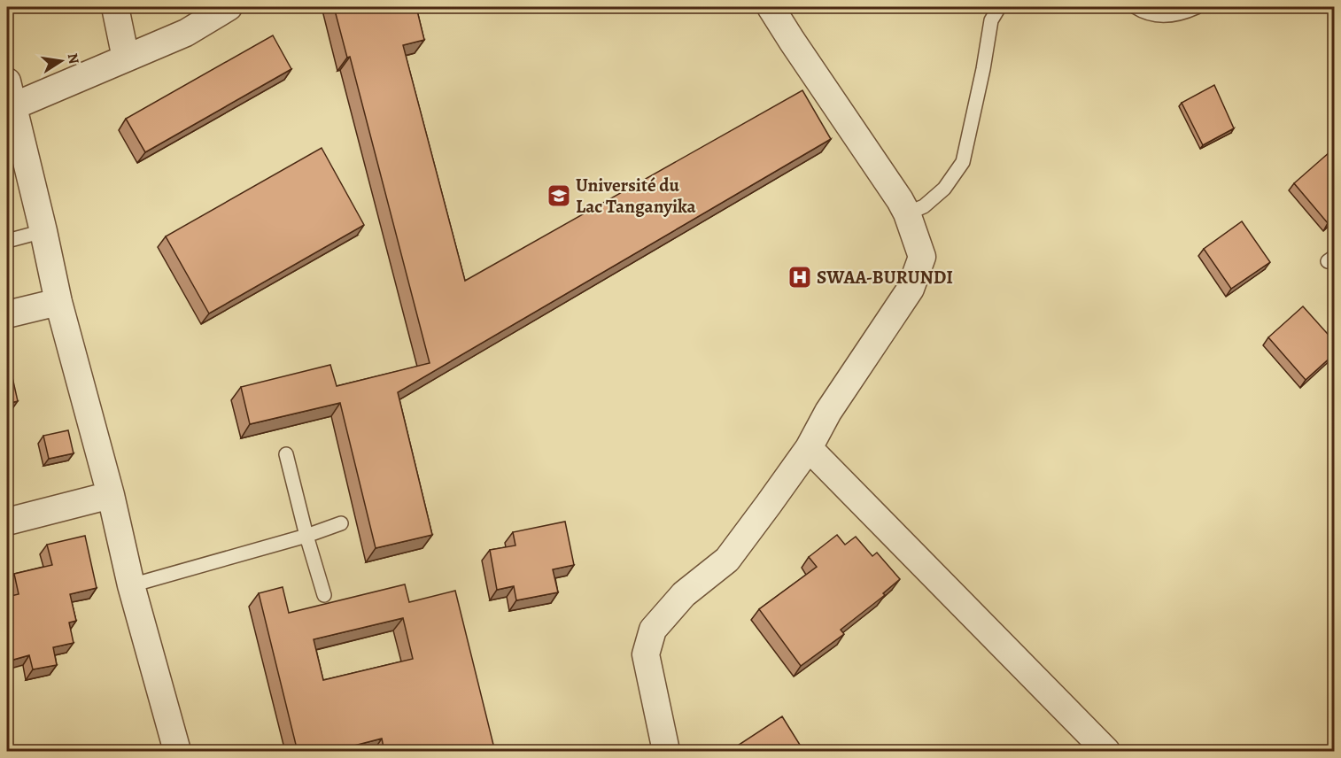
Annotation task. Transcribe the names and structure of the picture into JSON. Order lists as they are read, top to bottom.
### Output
{
  "places": {
    "school or university": ["Université du Lac Tanganyika"],
    "hospital": ["SWAA-BURUNDI"]
  },
  "north": "right"
}
